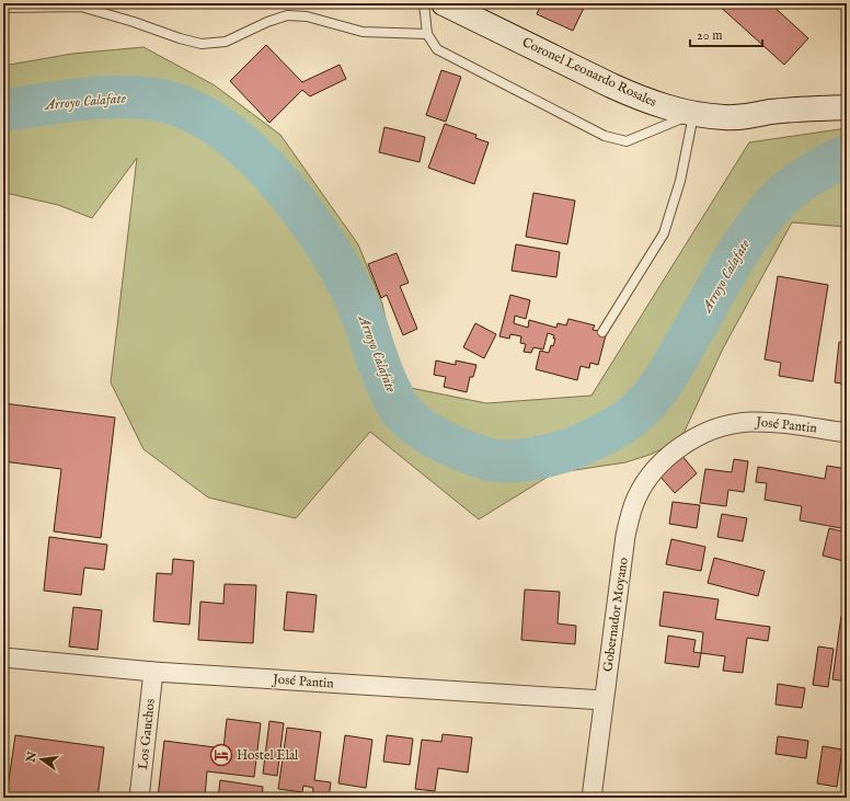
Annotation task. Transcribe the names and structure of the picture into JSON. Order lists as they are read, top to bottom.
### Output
{
  "streets": {
    "main road": ["Coronel Leonardo Rosales"],
    "street": ["José Pantin", "Gobernador Moyano", "Los Gauchos"]
  },
  "crossings": [
    ["José Pantin", "Gobernador Moyano"],
    ["José Pantin", "Los Gauchos"]
  ],
  "water": ["Arroyo Calafate"],
  "places": {
    "hotel": ["Hostel Elal"]
  },
  "scale_bar": "20 m",
  "north": "left"
}
